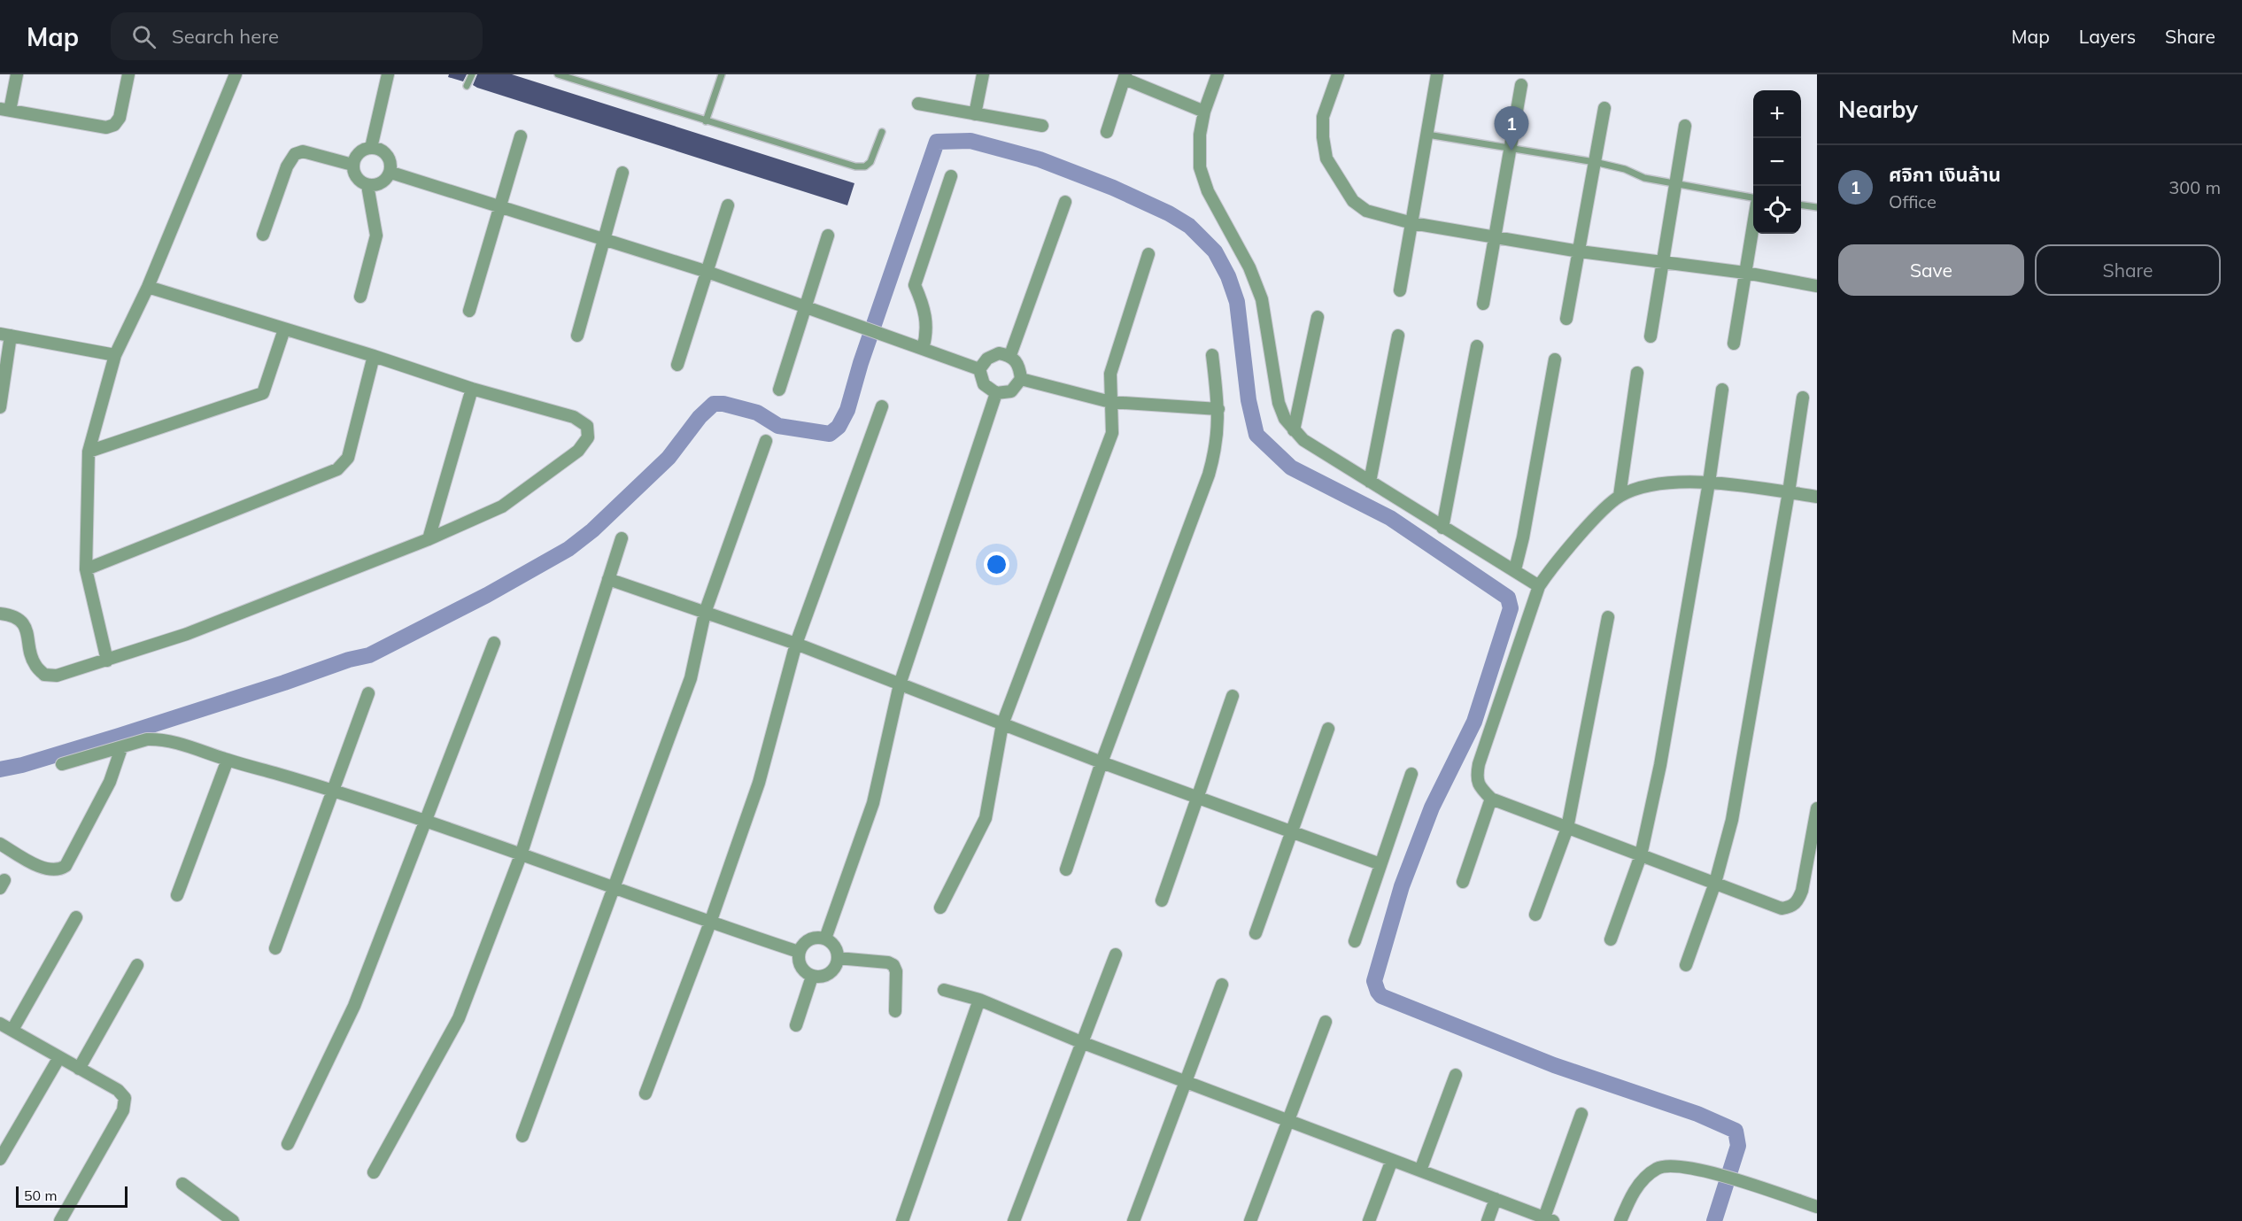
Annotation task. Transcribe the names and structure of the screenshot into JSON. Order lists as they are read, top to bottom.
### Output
{
  "scale_bar": "50 m",
  "page": {
    "header": "Map",
    "search": "Search here",
    "nav": ["Map", "Layers", "Share"],
    "heading": "Nearby",
    "map_buttons": ["+", "−"],
    "pins": "1",
    "list": [
      {
        "mark": "1",
        "name": "ศจิกา เงินล้าน",
        "note": "Office",
        "value": "300 m"
      }
    ],
    "buttons": ["Save", "Share"],
    "scale": "50 m"
  }
}
